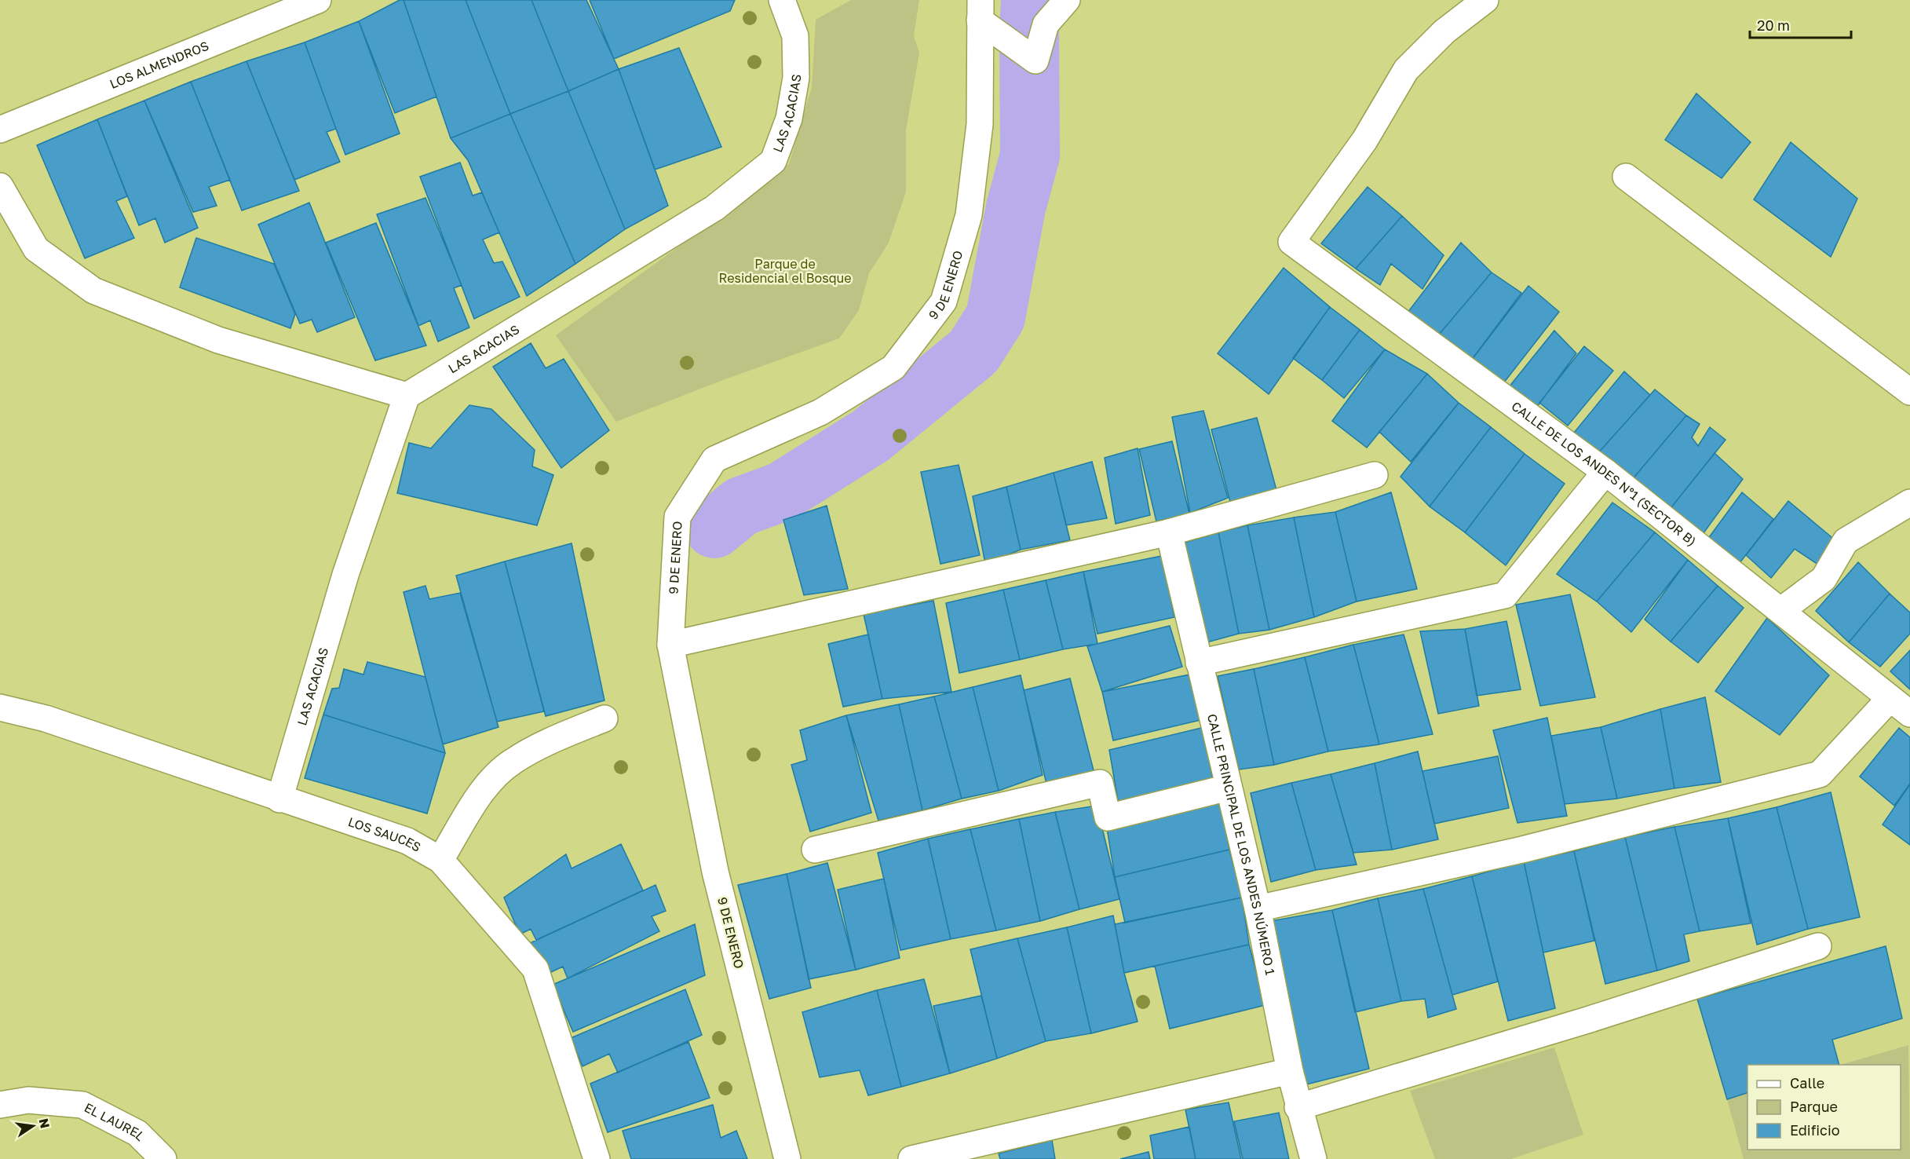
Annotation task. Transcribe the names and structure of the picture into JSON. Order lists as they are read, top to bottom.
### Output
{
  "streets": {
    "street": [
      "LOS ALMENDROS",
      "LAS ACACIAS",
      "9 DE ENERO",
      "CALLE DE LOS ANDES N°1 (SECTOR B)",
      "LOS SAUCES",
      "CALLE PRINCIPAL DE LOS ANDES NÚMERO 1",
      "EL LAUREL"
    ]
  },
  "crossings": [
    ["LAS ACACIAS", "LOS SAUCES"]
  ],
  "parks": ["Parque de Residencial el Bosque"],
  "legend": ["Calle", "Parque", "Edificio"],
  "scale_bar": "20 m",
  "north": "right"
}
